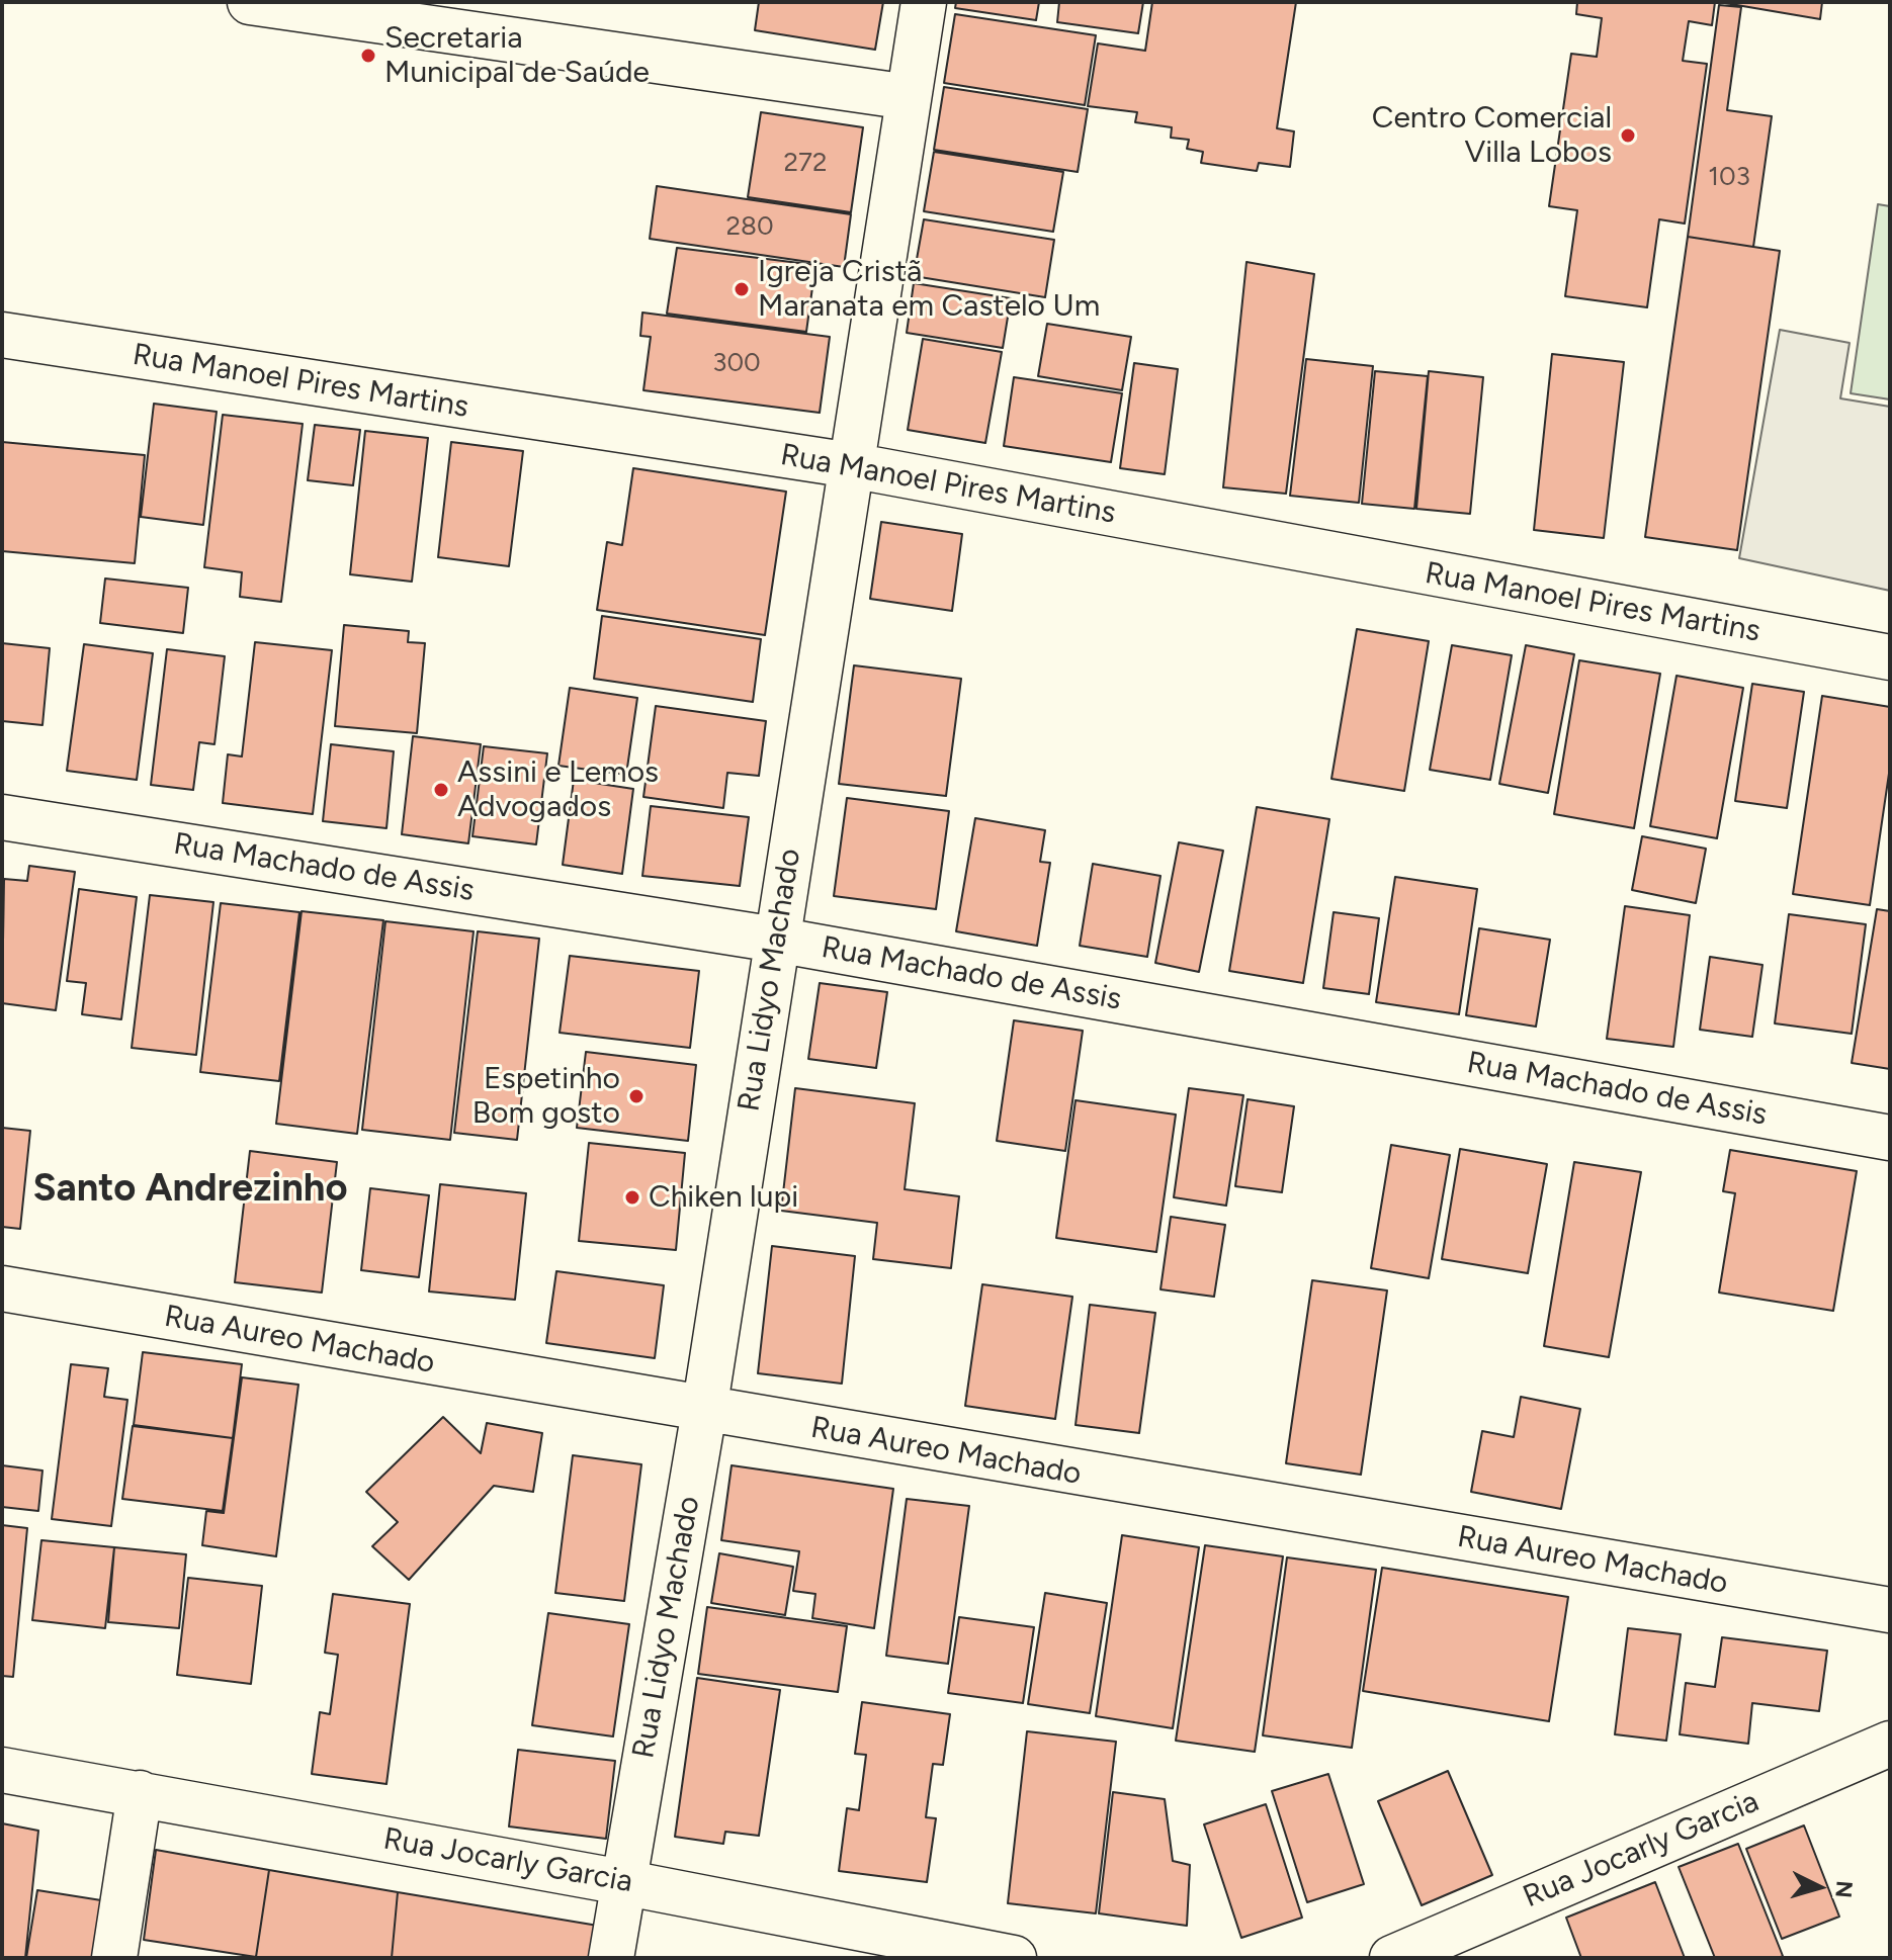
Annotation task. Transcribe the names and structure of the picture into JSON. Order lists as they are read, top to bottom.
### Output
{
  "streets": {
    "street": [
      "Rua Manoel Pires Martins",
      "Rua Machado de Assis",
      "Rua Lidyo Machado",
      "Rua Aureo Machado",
      "Rua Jocarly Garcia"
    ]
  },
  "crossings": [
    ["Rua Manoel Pires Martins", "Rua Lidyo Machado"],
    ["Rua Machado de Assis", "Rua Lidyo Machado"],
    ["Rua Lidyo Machado", "Rua Aureo Machado"],
    ["Rua Lidyo Machado", "Rua Jocarly Garcia"]
  ],
  "districts": ["Santo Andrezinho"],
  "places": [
    "Secretaria Municipal de Saúde",
    "Centro Comercial Villa Lobos",
    "Igreja Cristã Maranata em Castelo Um",
    "Assini e Lemos Advogados",
    "Espetinho Bom gosto",
    "Chiken lupi"
  ],
  "house_numbers": [
    "272",
    "103",
    "280",
    "300"
  ],
  "north": "right"
}
